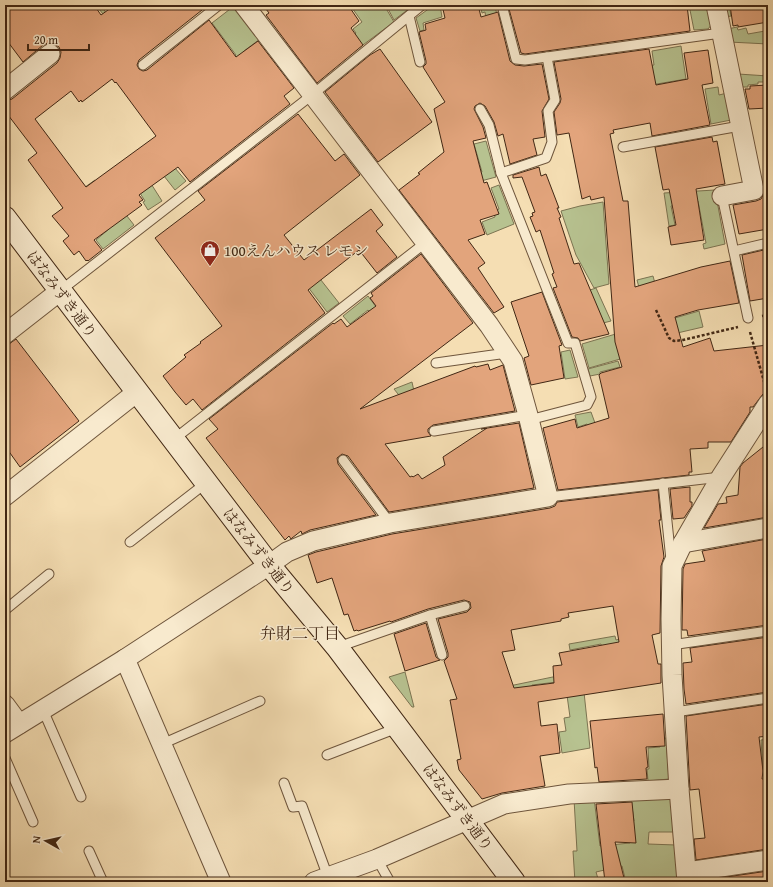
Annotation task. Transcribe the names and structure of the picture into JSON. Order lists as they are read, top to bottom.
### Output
{
  "streets": {
    "street": ["はなみずき通り"]
  },
  "districts": ["弁財二丁目"],
  "places": {
    "shop": ["100えんハウス レモン"]
  },
  "scale_bar": "20 m",
  "north": "left"
}
